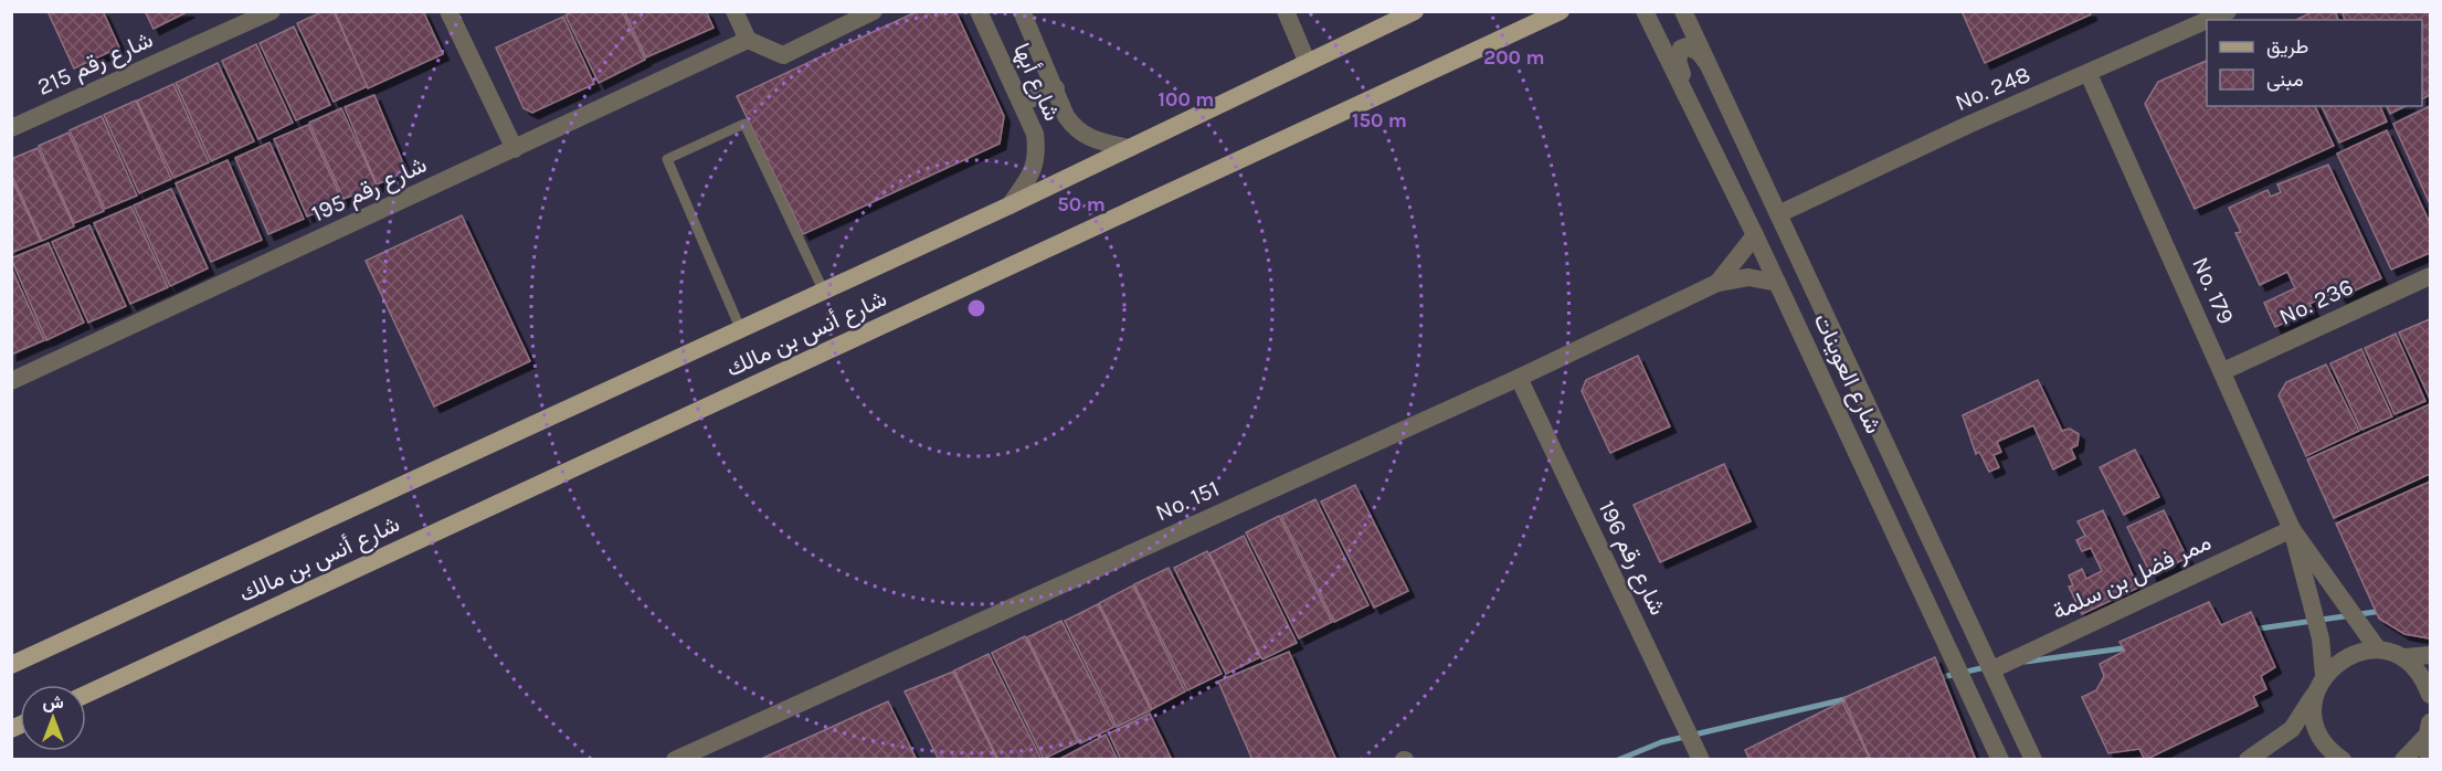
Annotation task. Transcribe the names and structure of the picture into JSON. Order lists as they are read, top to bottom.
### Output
{
  "streets": {
    "main road": ["شارع أنس بن مالك"],
    "street": [
      "شارع رقم 215",
      "شارع أبها",
      "No. 248",
      "شارع رقم 195",
      "No. 179",
      "No. 236",
      "شارع العوينات",
      "No. 151",
      "شارع رقم 196",
      "ممر فضل بن سلمة"
    ]
  },
  "crossings": [
    ["شارع أبها", "شارع أنس بن مالك"],
    ["No. 248", "No. 179"],
    ["No. 248", "شارع العوينات"],
    ["No. 179", "No. 236"],
    ["No. 179", "ممر فضل بن سلمة"],
    ["شارع العوينات", "No. 151"],
    ["شارع العوينات", "ممر فضل بن سلمة"],
    ["No. 151", "شارع رقم 196"]
  ],
  "legend": ["طريق", "مبنى"],
  "north": "top",
  "rings": [
    "200 m",
    "100 m",
    "150 m",
    "50 m"
  ]
}
